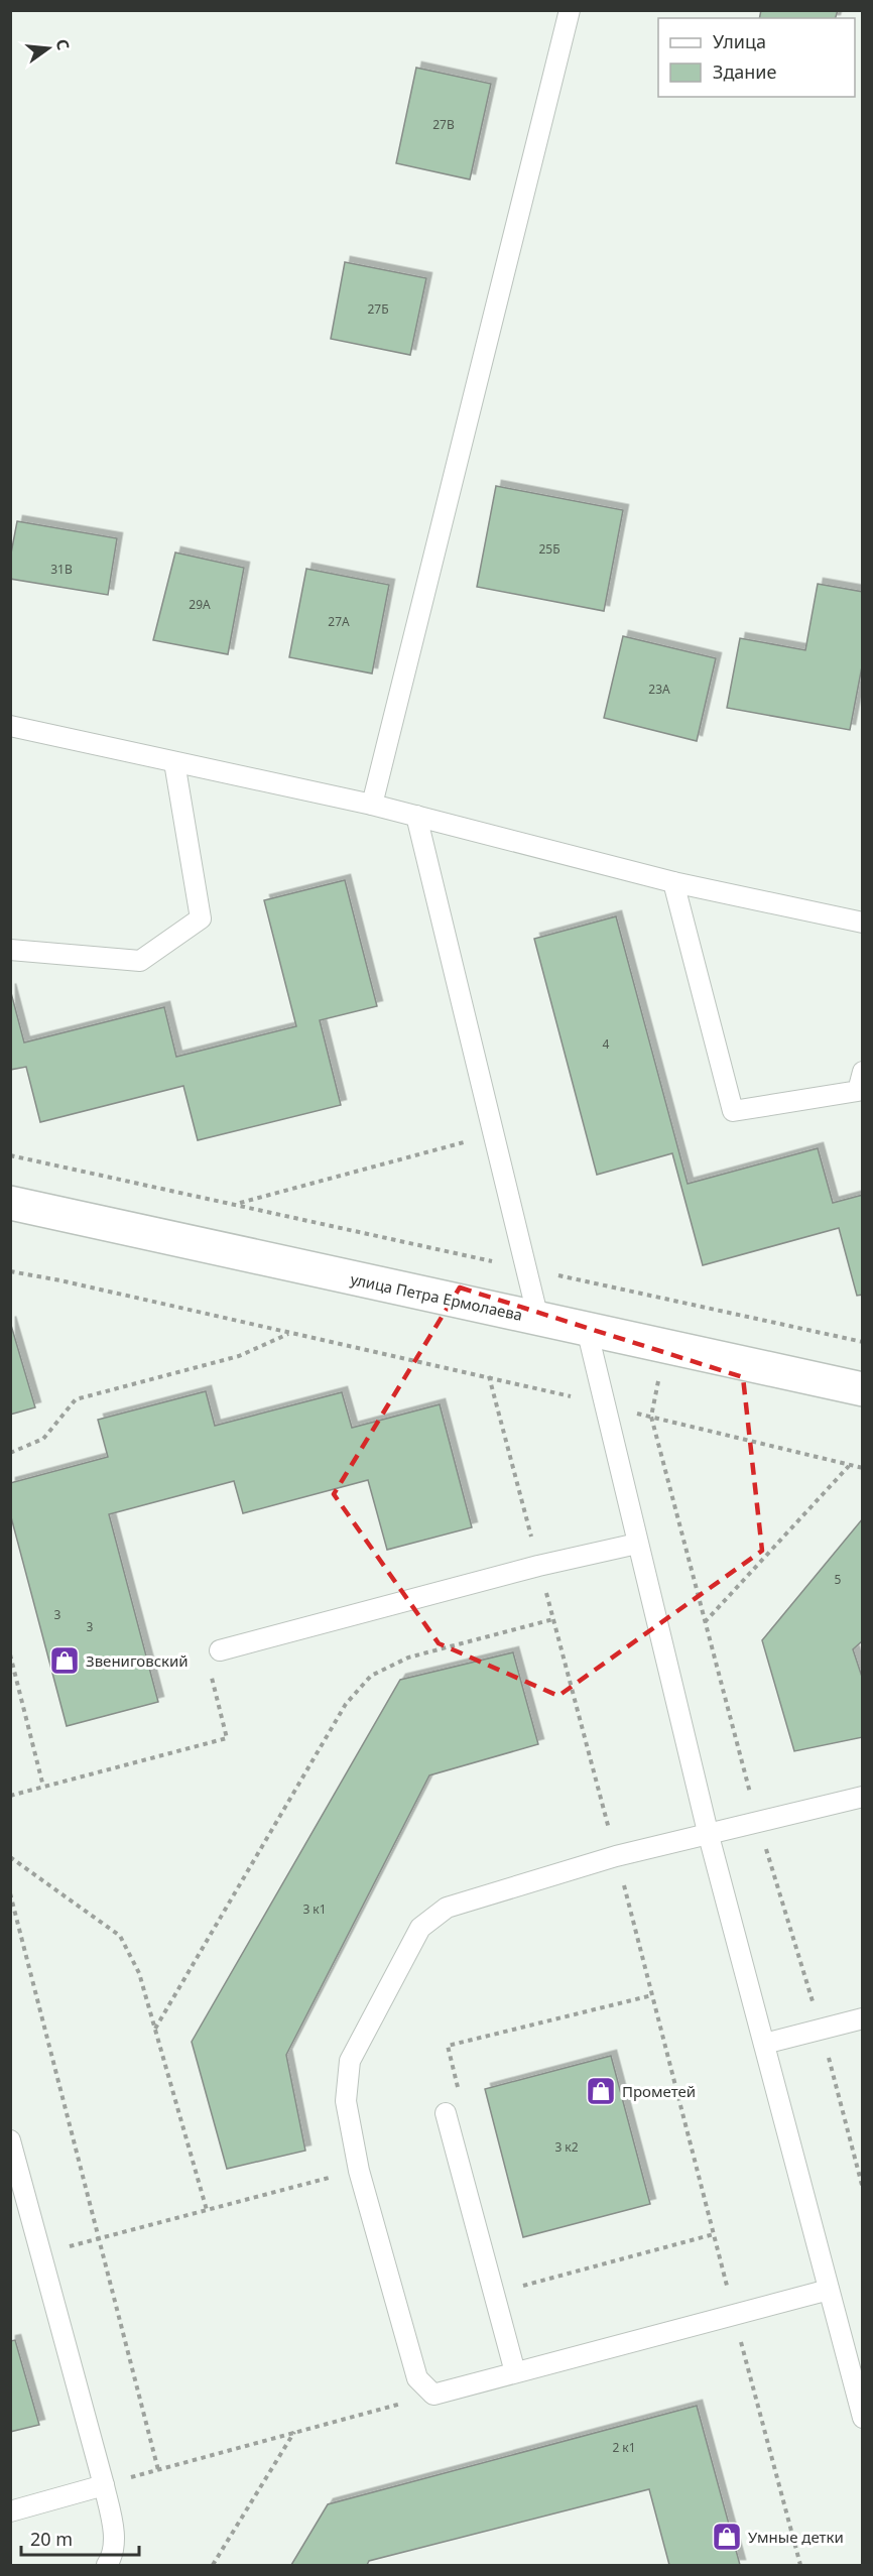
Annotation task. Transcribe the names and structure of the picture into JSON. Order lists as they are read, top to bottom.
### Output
{
  "streets": {
    "street": ["улица Петра Ермолаева"]
  },
  "places": {
    "shop": ["Звениговский", "Прометей", "Умные детки"]
  },
  "house_numbers": [
    "27В",
    "27Б",
    "25Б",
    "31В",
    "29А",
    "27А",
    "23А",
    "4",
    "5",
    "3",
    "3",
    "3 к1",
    "3 к2",
    "2 к1"
  ],
  "legend": ["Улица", "Здание"],
  "scale_bar": "20 m",
  "north": "right"
}
